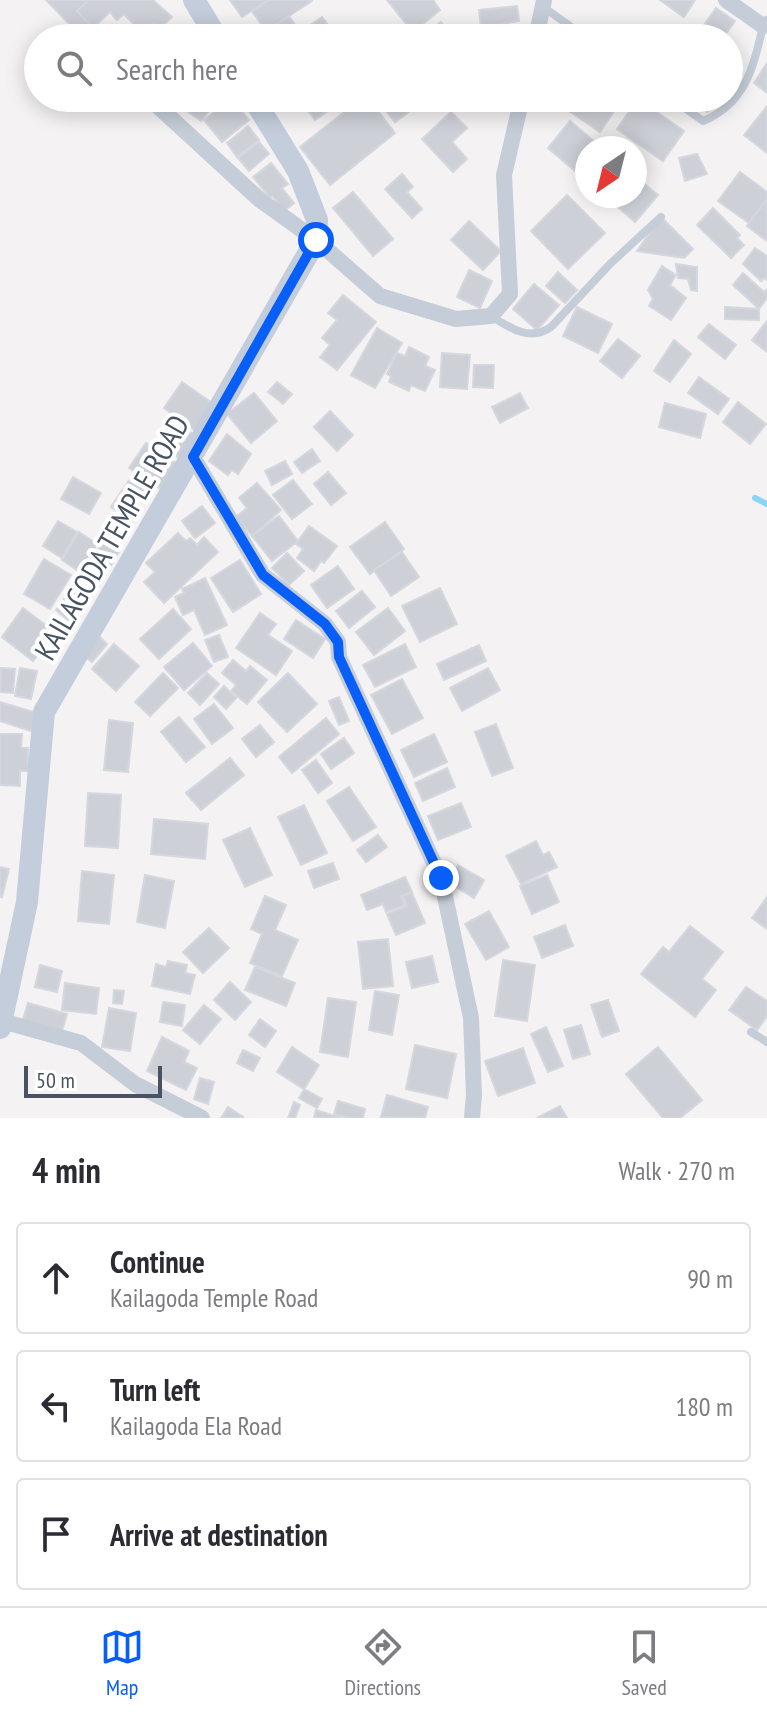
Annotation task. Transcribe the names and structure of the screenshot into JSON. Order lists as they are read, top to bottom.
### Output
{
  "streets": {
    "street": ["KAILAGODA TEMPLE ROAD"]
  },
  "scale_bar": "50 m",
  "north": "bottom left",
  "page": {
    "search": "Search here",
    "scale": "50 m",
    "heading": ["4 min", "Walk · 270 m"],
    "list": [
      ["Continue", "Kailagoda Temple Road", "90 m"],
      ["Turn left", "Kailagoda Ela Road", "180 m"],
      "Arrive at destination"
    ],
    "nav": ["Map", "Directions", "Saved"]
  }
}
